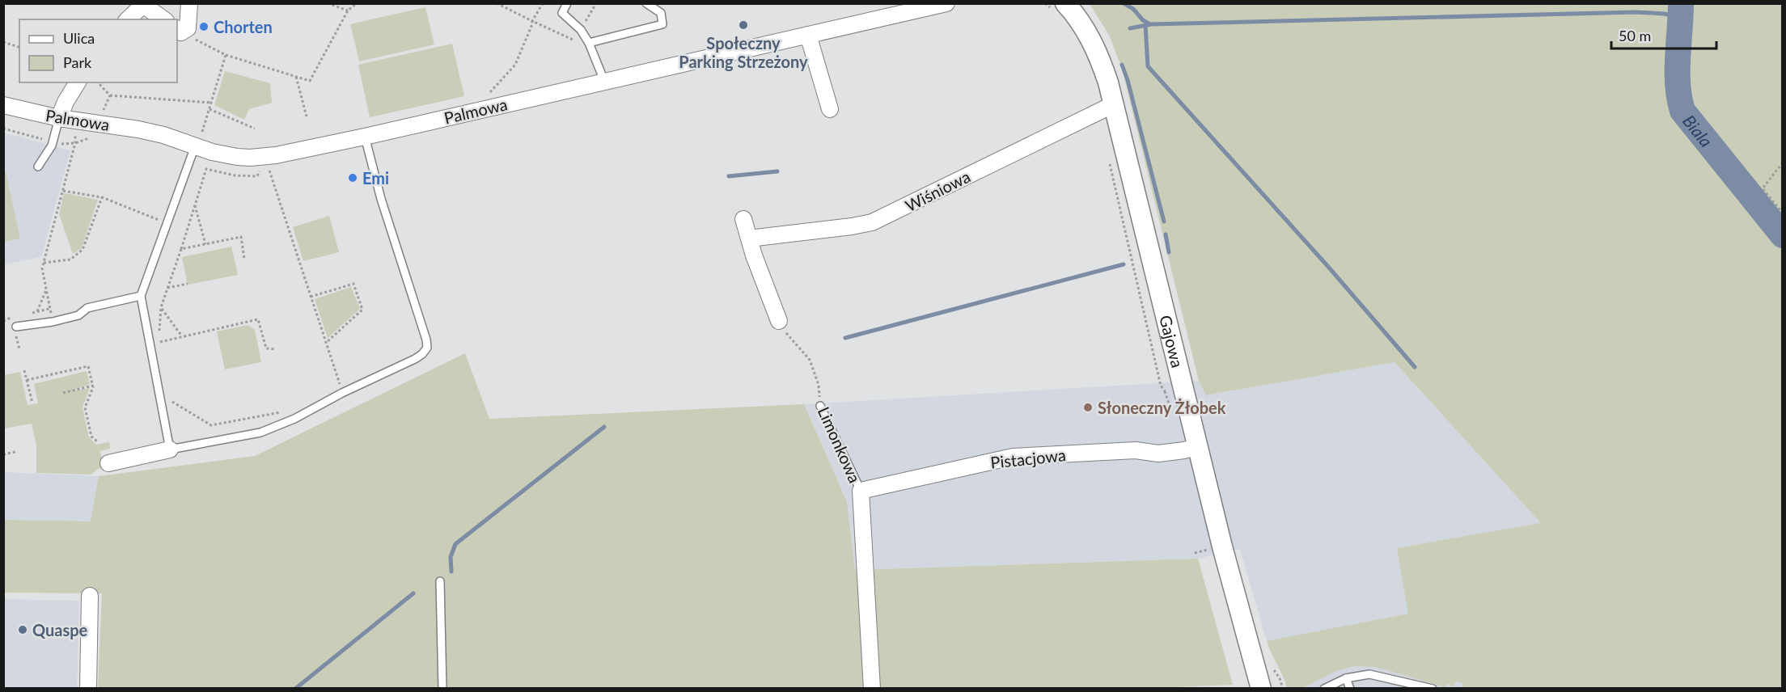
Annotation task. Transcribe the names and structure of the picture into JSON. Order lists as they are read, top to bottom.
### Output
{
  "streets": {
    "street": [
      "Palmowa",
      "Wiśniowa",
      "Gajowa",
      "Limonkowa",
      "Pistacjowa"
    ]
  },
  "crossings": [
    ["Wiśniowa", "Gajowa"],
    ["Gajowa", "Pistacjowa"],
    ["Limonkowa", "Pistacjowa"]
  ],
  "water": ["Biala"],
  "places": [
    "Społeczny Parking Strzeżony",
    "Chorten",
    "Emi",
    "Słoneczny Żłobek",
    "Quaspe"
  ],
  "legend": ["Ulica", "Park"],
  "scale_bar": "50 m"
}
